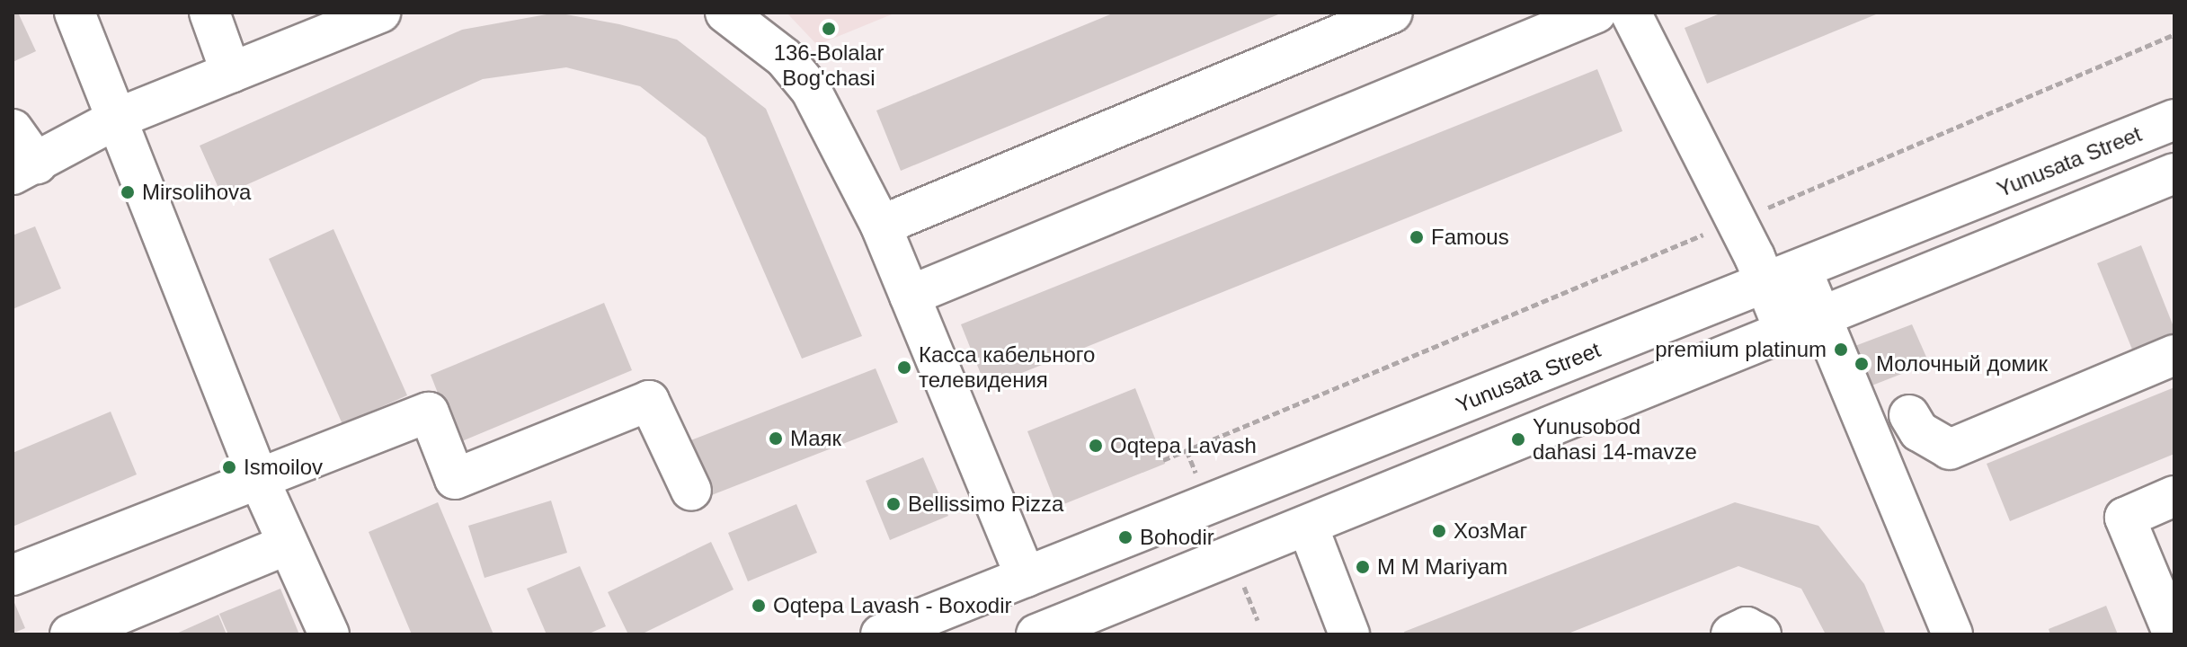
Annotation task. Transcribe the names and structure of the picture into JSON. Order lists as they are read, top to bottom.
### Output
{
  "streets": {
    "main road": ["Yunusata Street"]
  },
  "places": [
    "136-Bolalar Bog'chasi",
    "Mirsolihova",
    "Famous",
    "premium platinum",
    "Молочный домик",
    "Касса кабельного телевидения",
    "Маяк",
    "Yunusobod dahasi 14-mavze",
    "Oqtepa Lavash",
    "Ismoilov",
    "Bellissimo Pizza",
    "ХозМаг",
    "Bohodir",
    "M M Mariyam",
    "Oqtepa Lavash - Boxodir"
  ]
}
